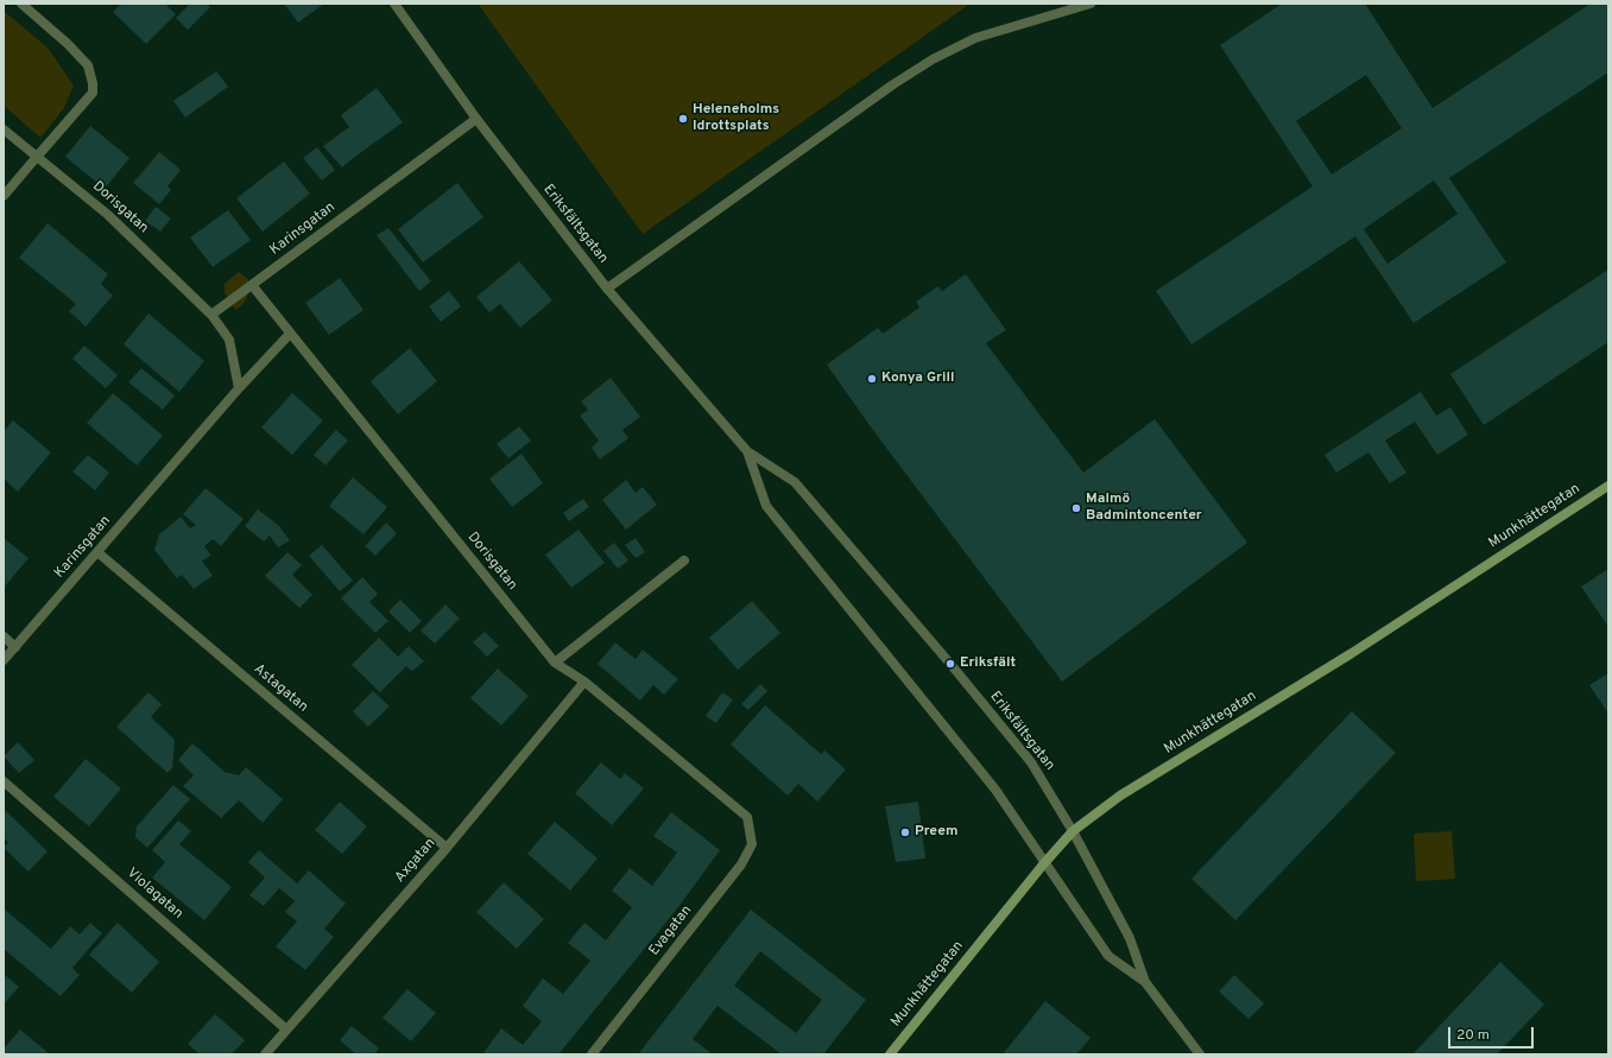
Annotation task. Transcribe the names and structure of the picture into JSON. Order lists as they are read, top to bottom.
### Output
{
  "streets": {
    "main road": ["Munkhättegatan"],
    "street": [
      "Dorisgatan",
      "Eriksfältsgatan",
      "Karinsgatan",
      "Astagatan",
      "Axgatan",
      "Violagatan",
      "Evagatan"
    ]
  },
  "crossings": [
    ["Dorisgatan", "Karinsgatan"],
    ["Dorisgatan", "Axgatan"],
    ["Dorisgatan", "Evagatan"],
    ["Eriksfältsgatan", "Karinsgatan"],
    ["Eriksfältsgatan", "Munkhättegatan"],
    ["Karinsgatan", "Astagatan"],
    ["Astagatan", "Axgatan"],
    ["Axgatan", "Violagatan"]
  ],
  "places": [
    "Heleneholms Idrottsplats",
    "Konya Grill",
    "Malmö Badmintoncenter",
    "Eriksfält",
    "Preem"
  ],
  "scale_bar": "20 m"
}
